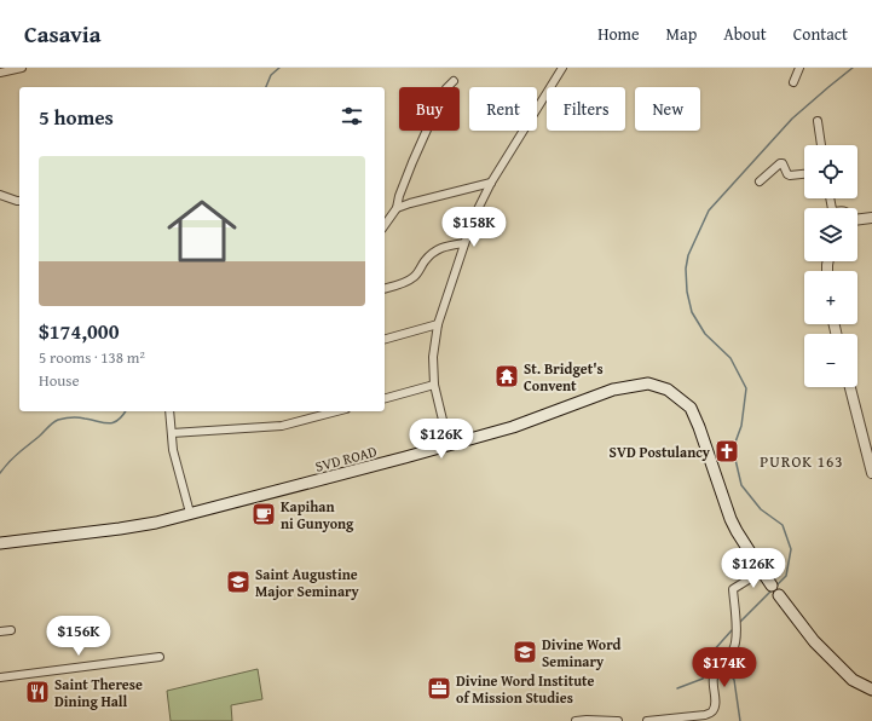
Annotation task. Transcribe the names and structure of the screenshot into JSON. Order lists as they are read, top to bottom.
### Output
{
  "streets": {
    "main road": ["SVD ROAD"]
  },
  "districts": ["PUROK 163"],
  "places": {
    "temple": ["St. Bridget's Convent"],
    "church": ["SVD Postulancy"],
    "cafe": ["Kapihan ni Gunyong"],
    "school or university": ["Saint Augustine Major Seminary", "Divine Word Seminary"],
    "office": ["Divine Word Institute of Mission Studies"],
    "restaurant": ["Saint Therese Dining Hall"]
  },
  "page": {
    "header": "Casavia",
    "nav": [
      "Home",
      "Map",
      "About",
      "Contact"
    ],
    "chip": [
      "Buy",
      "Rent",
      "Filters",
      "New"
    ],
    "heading": "5 homes",
    "map_buttons": ["+", "−"],
    "list": [
      {
        "name": "$174,000",
        "note": "5 rooms · 138 m² · House"
      }
    ],
    "price": [
      "$158K",
      "$126K",
      "$126K",
      "$156K",
      "$174K"
    ]
  }
}
